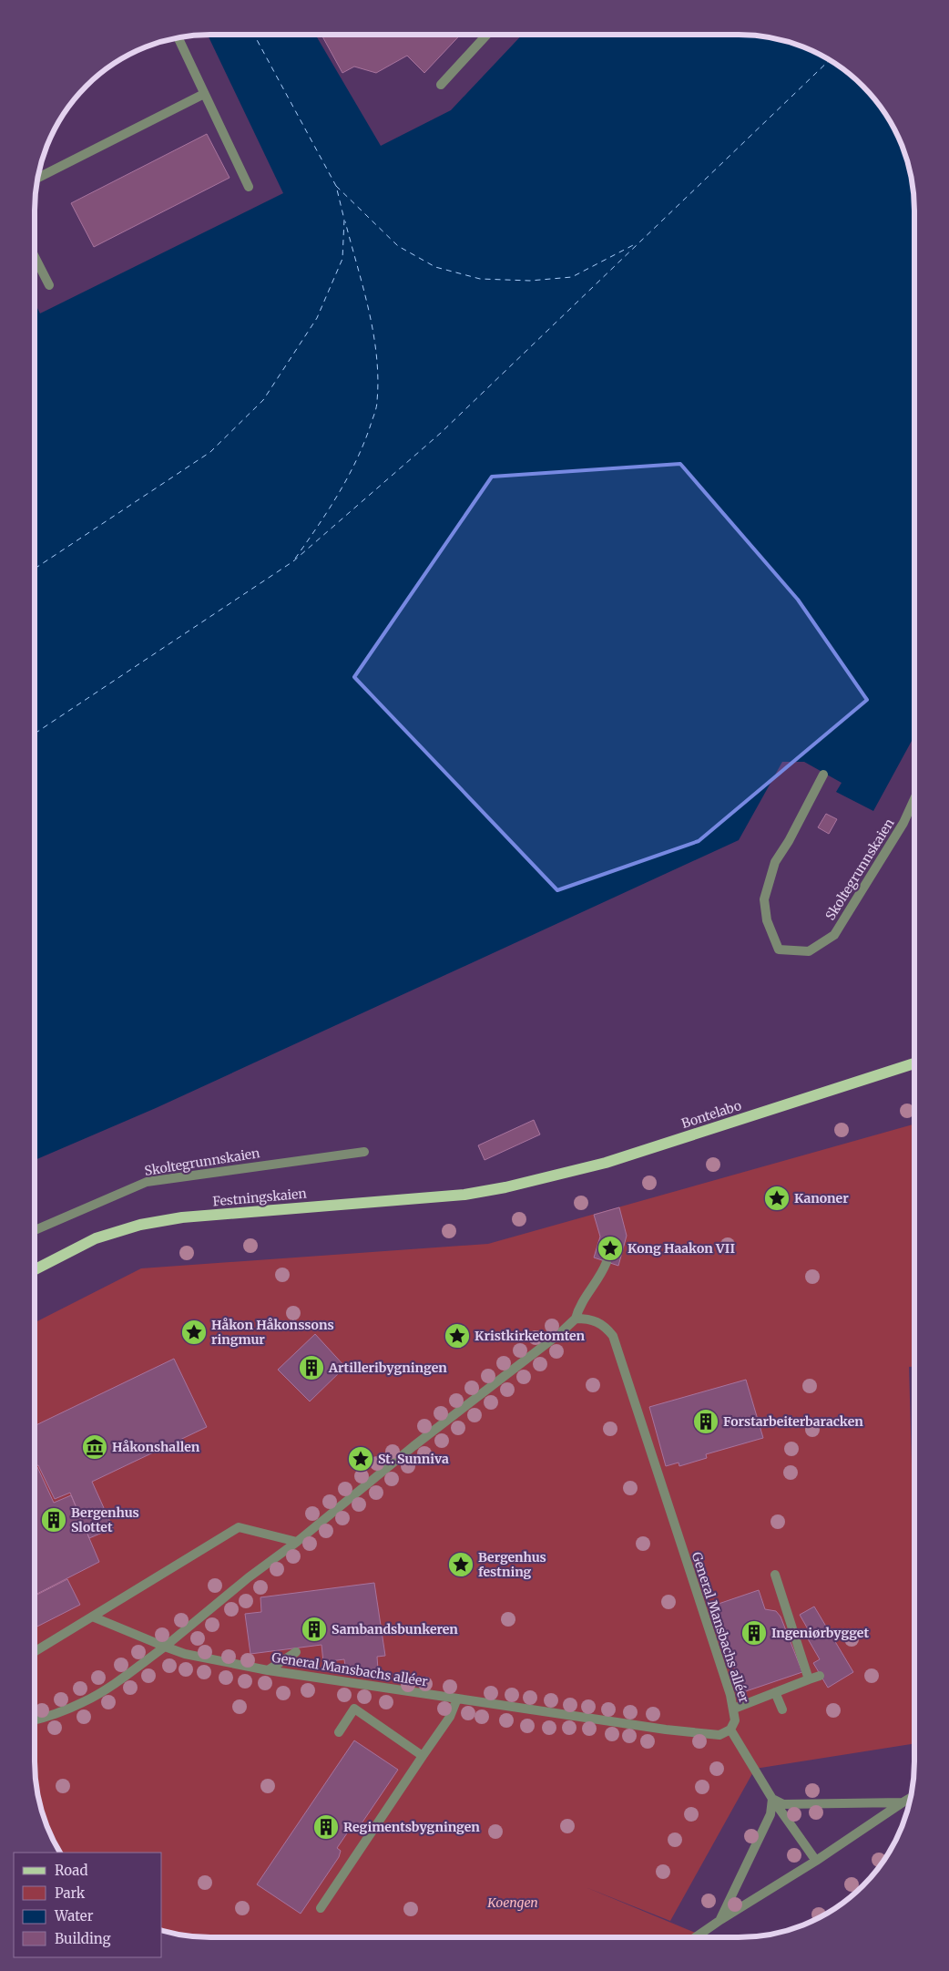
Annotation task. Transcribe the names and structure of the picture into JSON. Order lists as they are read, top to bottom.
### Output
{
  "streets": {
    "main road": ["Bontelabo", "Festningskaien"],
    "lane": ["Skoltegrunnskaien", "General Mansbachs alléer"]
  },
  "crossings": [
    ["Bontelabo", "Festningskaien"]
  ],
  "parks": ["Koengen"],
  "places": {
    "place": [
      "Kanoner",
      "Kong Haakon VII",
      "Håkon Håkonssons ringmur",
      "Kristkirketomten",
      "St. Sunniva",
      "Bergenhus festning"
    ],
    "building": [
      "Artilleribygningen",
      "Forstarbeiterbaracken",
      "Bergenhus Slottet",
      "Sambandsbunkeren",
      "Ingeniørbygget",
      "Regimentsbygningen"
    ],
    "museum": ["Håkonshallen"]
  },
  "legend": [
    "Road",
    "Park",
    "Water",
    "Building"
  ]
}
